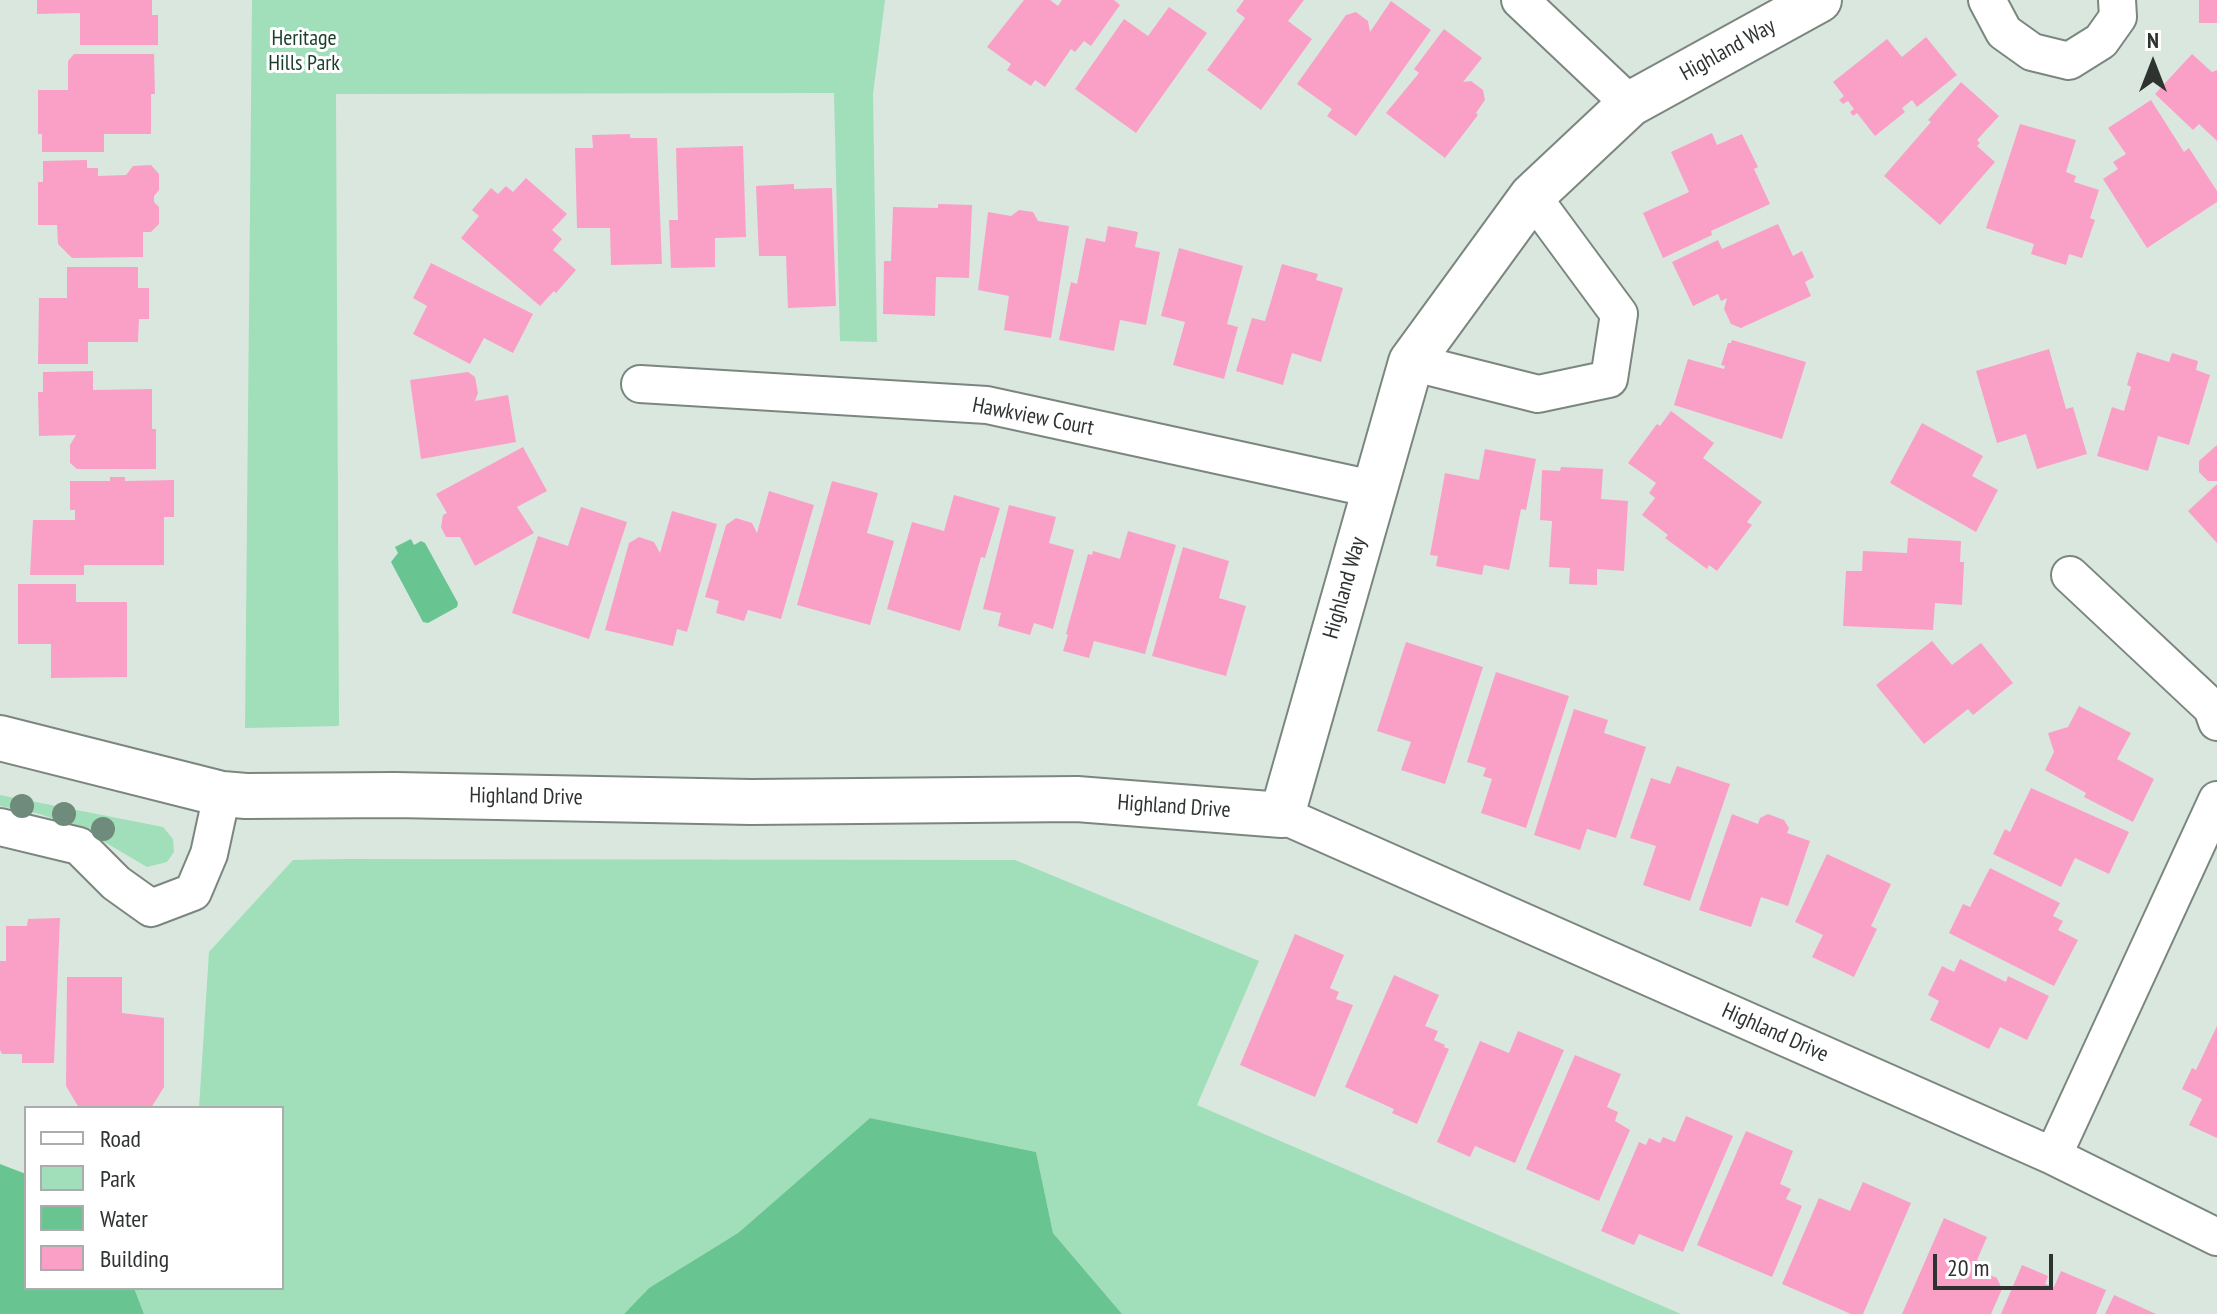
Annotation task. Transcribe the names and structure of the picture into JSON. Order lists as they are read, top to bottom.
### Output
{
  "streets": {
    "street": ["Highland Way", "Hawkview Court", "Highland Drive"]
  },
  "crossings": [
    ["Highland Way", "Hawkview Court"],
    ["Highland Way", "Highland Drive"]
  ],
  "parks": ["Heritage Hills Park"],
  "legend": [
    "Road",
    "Park",
    "Water",
    "Building"
  ],
  "scale_bar": "20 m",
  "north": "top"
}
